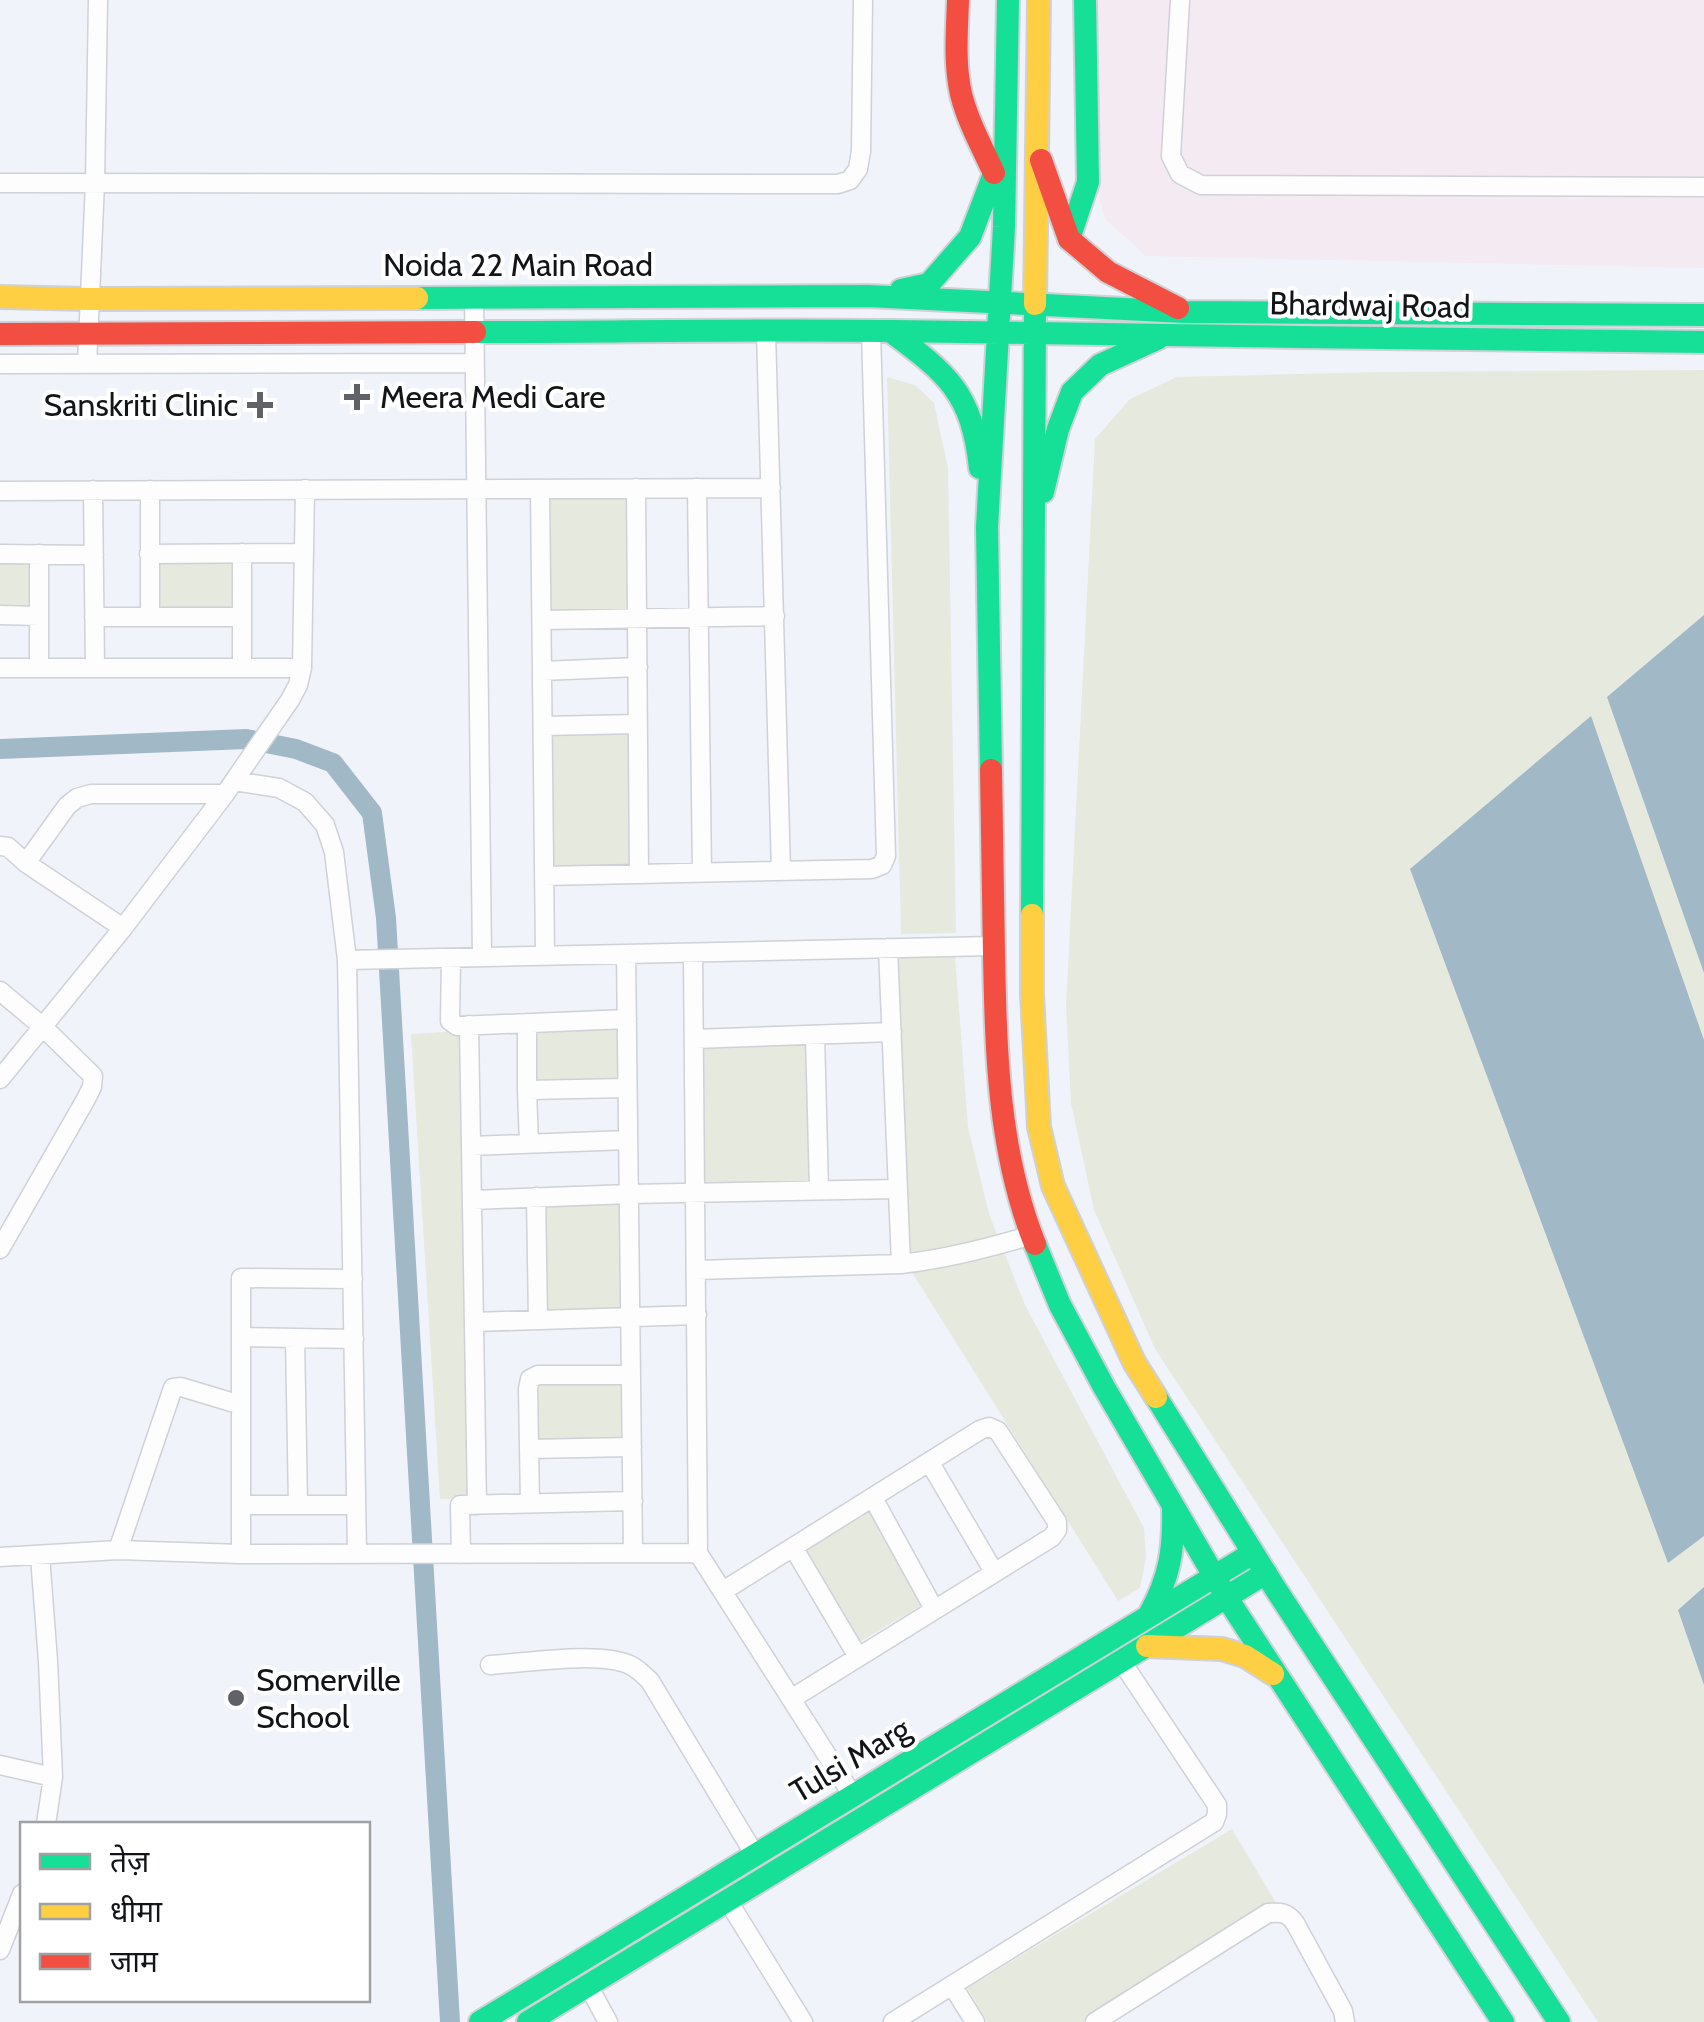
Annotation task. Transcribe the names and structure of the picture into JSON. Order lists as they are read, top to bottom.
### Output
{
  "streets": {
    "street": ["Noida 22 Main Road", "Bhardwaj Road", "Tulsi Marg"]
  },
  "crossings": [
    ["Noida 22 Main Road", "Bhardwaj Road"]
  ],
  "places": {
    "health": ["Meera Medi Care", "Sanskriti Clinic"],
    "other": ["Somerville School"]
  },
  "legend": ["तेज़", "धीमा", "जाम"]
}
